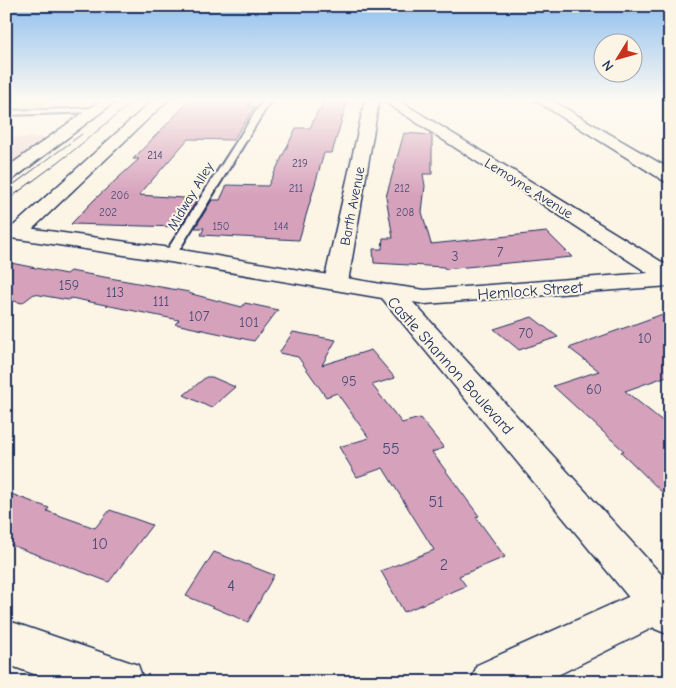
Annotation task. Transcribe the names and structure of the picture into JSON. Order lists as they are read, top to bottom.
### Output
{
  "streets": {
    "street": [
      "Lemoyne Avenue",
      "Barth Avenue",
      "Hemlock Street",
      "Castle Shannon Boulevard"
    ],
    "lane": ["Midway Alley"]
  },
  "crossings": [
    ["Lemoyne Avenue", "Hemlock Street"],
    ["Midway Alley", "Castle Shannon Boulevard"],
    ["Barth Avenue", "Castle Shannon Boulevard"],
    ["Hemlock Street", "Castle Shannon Boulevard"]
  ],
  "house_numbers": [
    "214",
    "219",
    "211",
    "212",
    "206",
    "202",
    "208",
    "150",
    "144",
    "7",
    "3",
    "159",
    "113",
    "111",
    "107",
    "101",
    "70",
    "10",
    "95",
    "60",
    "55",
    "51",
    "10",
    "2",
    "4"
  ],
  "north": "bottom left"
}
